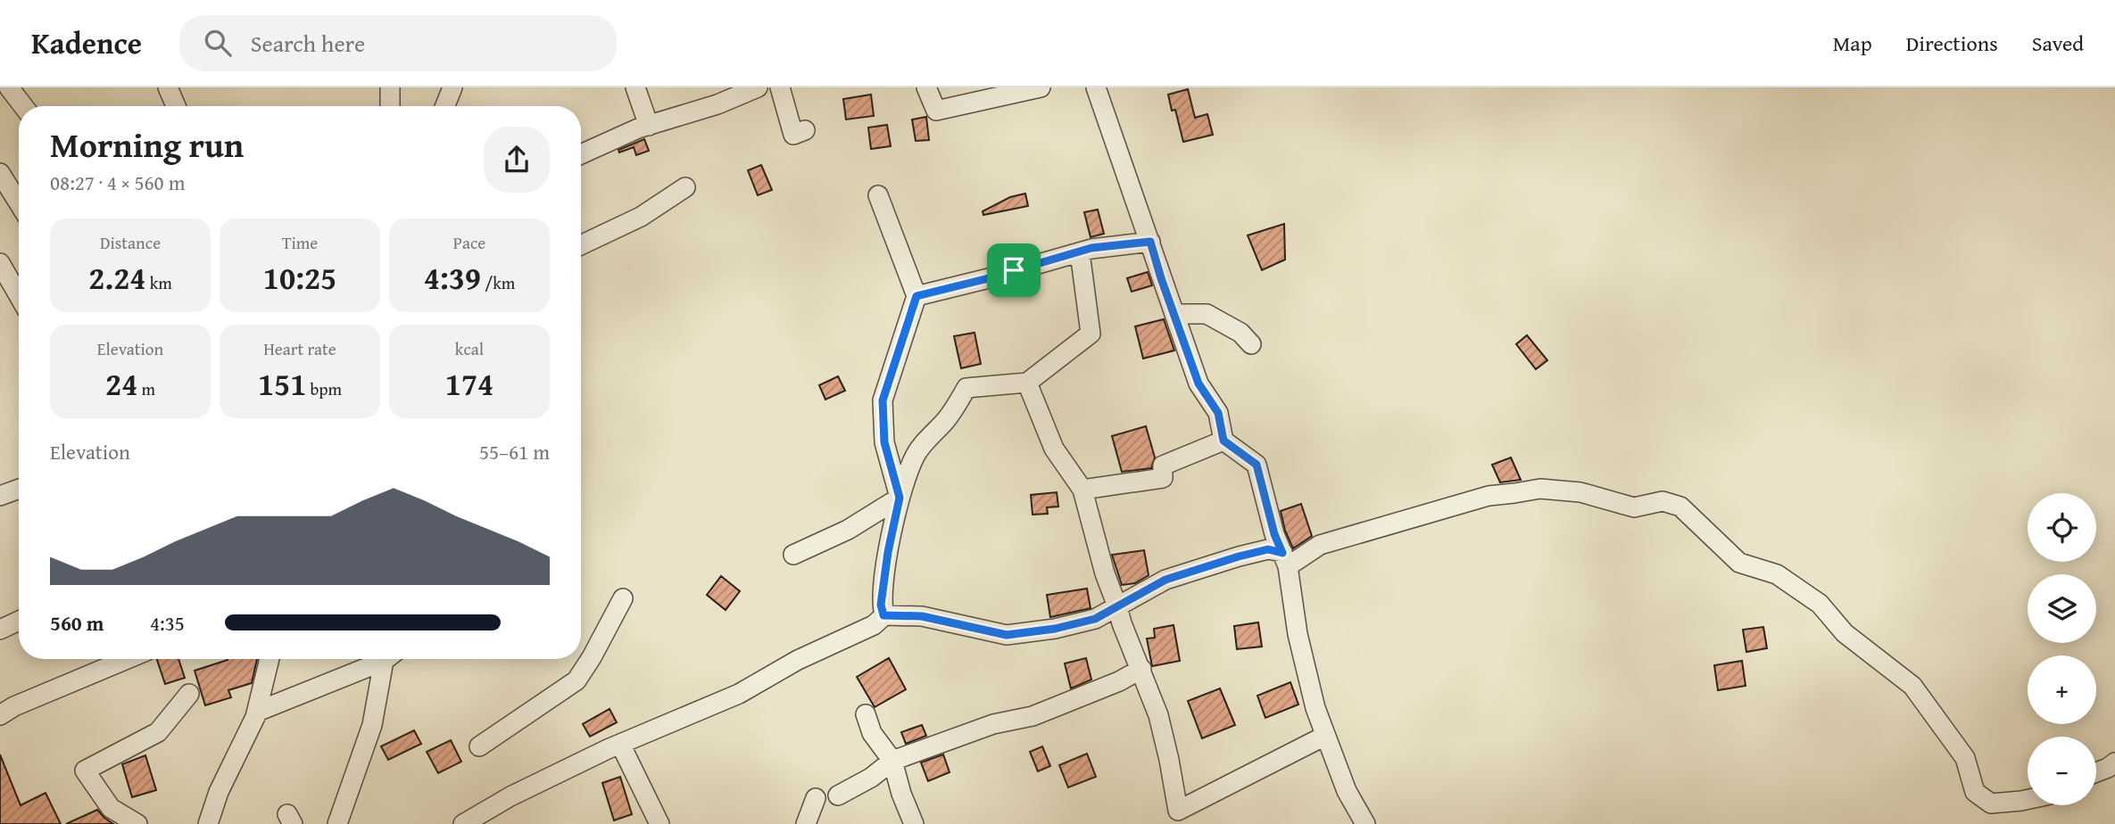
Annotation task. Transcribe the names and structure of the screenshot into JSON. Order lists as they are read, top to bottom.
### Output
{
  "page": {
    "header": "Kadence",
    "search": "Search here",
    "nav": ["Map", "Directions", "Saved"],
    "heading": ["Morning run", "08:27 · 4 × 560 m"],
    "stats": [
      ["Distance", "2.24 km"],
      ["Time", "10:25"],
      ["Pace", "4:39 /km"],
      ["Elevation", "24 m"],
      ["Heart rate", "151 bpm"],
      ["kcal", "174"]
    ],
    "chart": ["Elevation", "55–61 m"],
    "map_buttons": ["+", "−"],
    "list": [
      {
        "name": "560 m",
        "note": "4:35"
      }
    ]
  }
}
